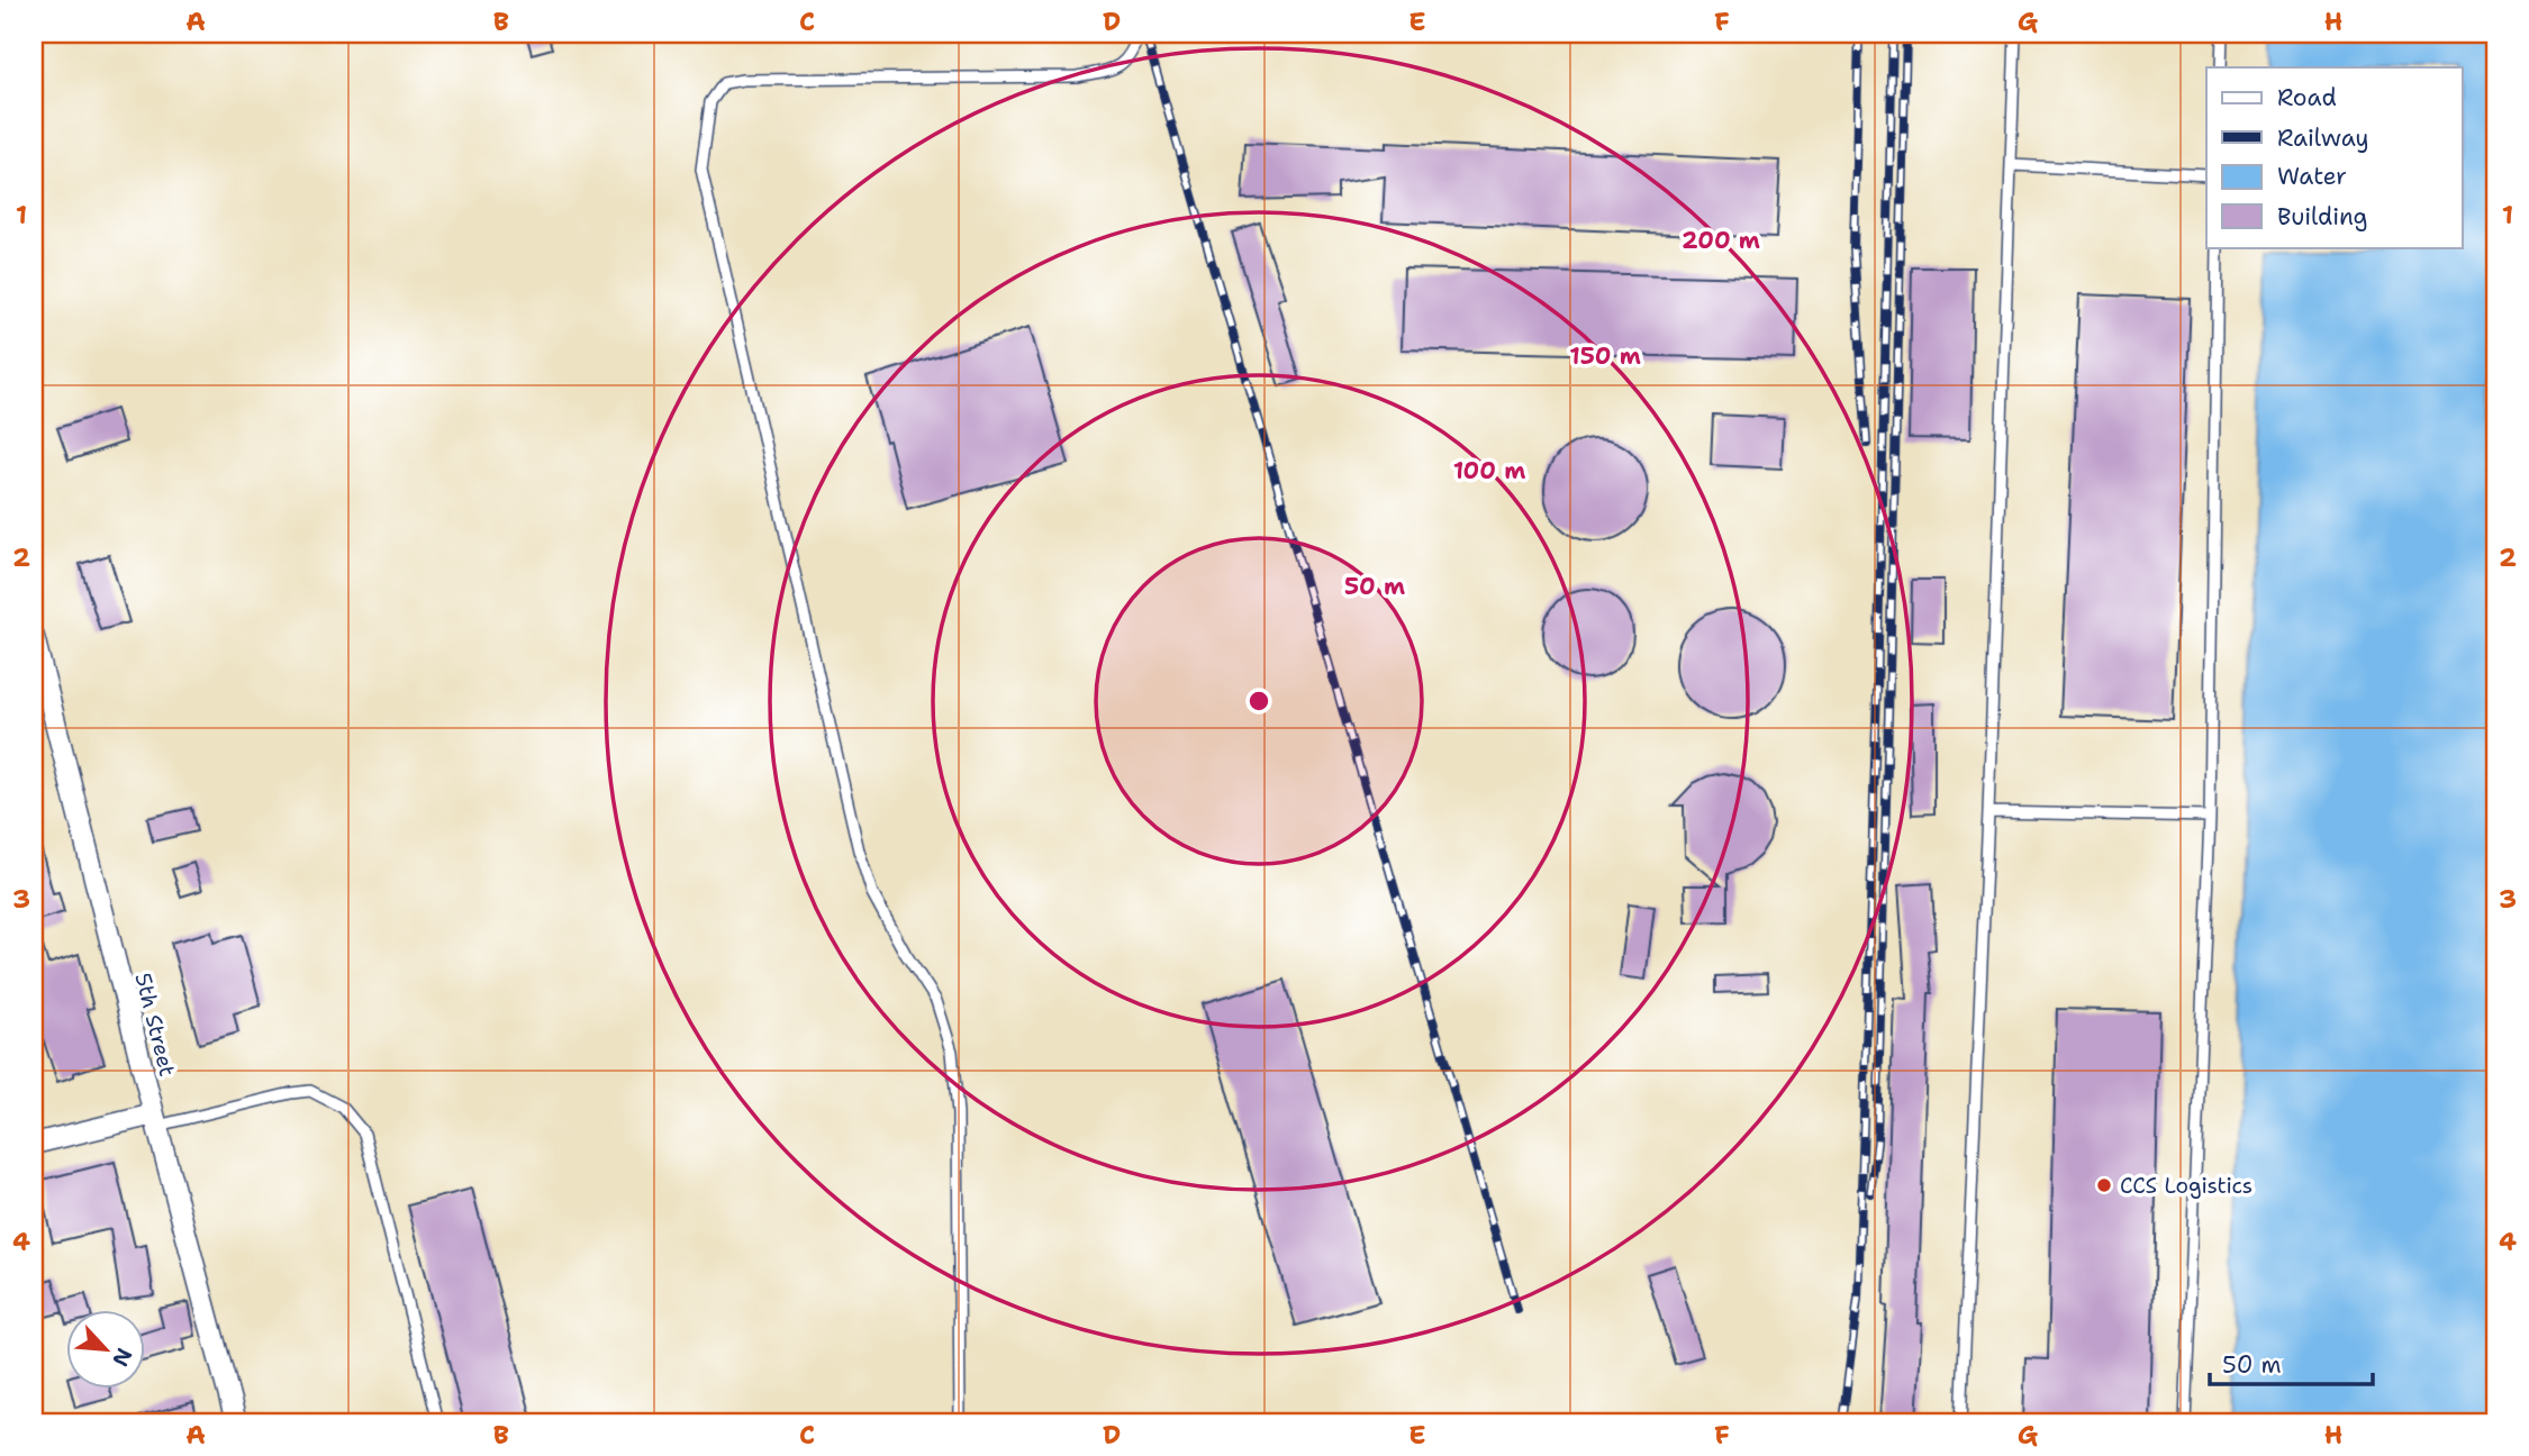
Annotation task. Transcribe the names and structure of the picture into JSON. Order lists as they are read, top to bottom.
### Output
{
  "streets": {
    "street": ["5th Street"]
  },
  "places": ["CCS Logistics"],
  "legend": [
    "Road",
    "Railway",
    "Water",
    "Building"
  ],
  "scale_bar": "50 m",
  "north": "bottom right",
  "grid": {
    "columns": [
      "A",
      "B",
      "C",
      "D",
      "E",
      "F",
      "G",
      "H"
    ],
    "rows": [
      "1",
      "2",
      "3",
      "4"
    ]
  },
  "rings": [
    "200 m",
    "150 m",
    "100 m",
    "50 m"
  ]
}
